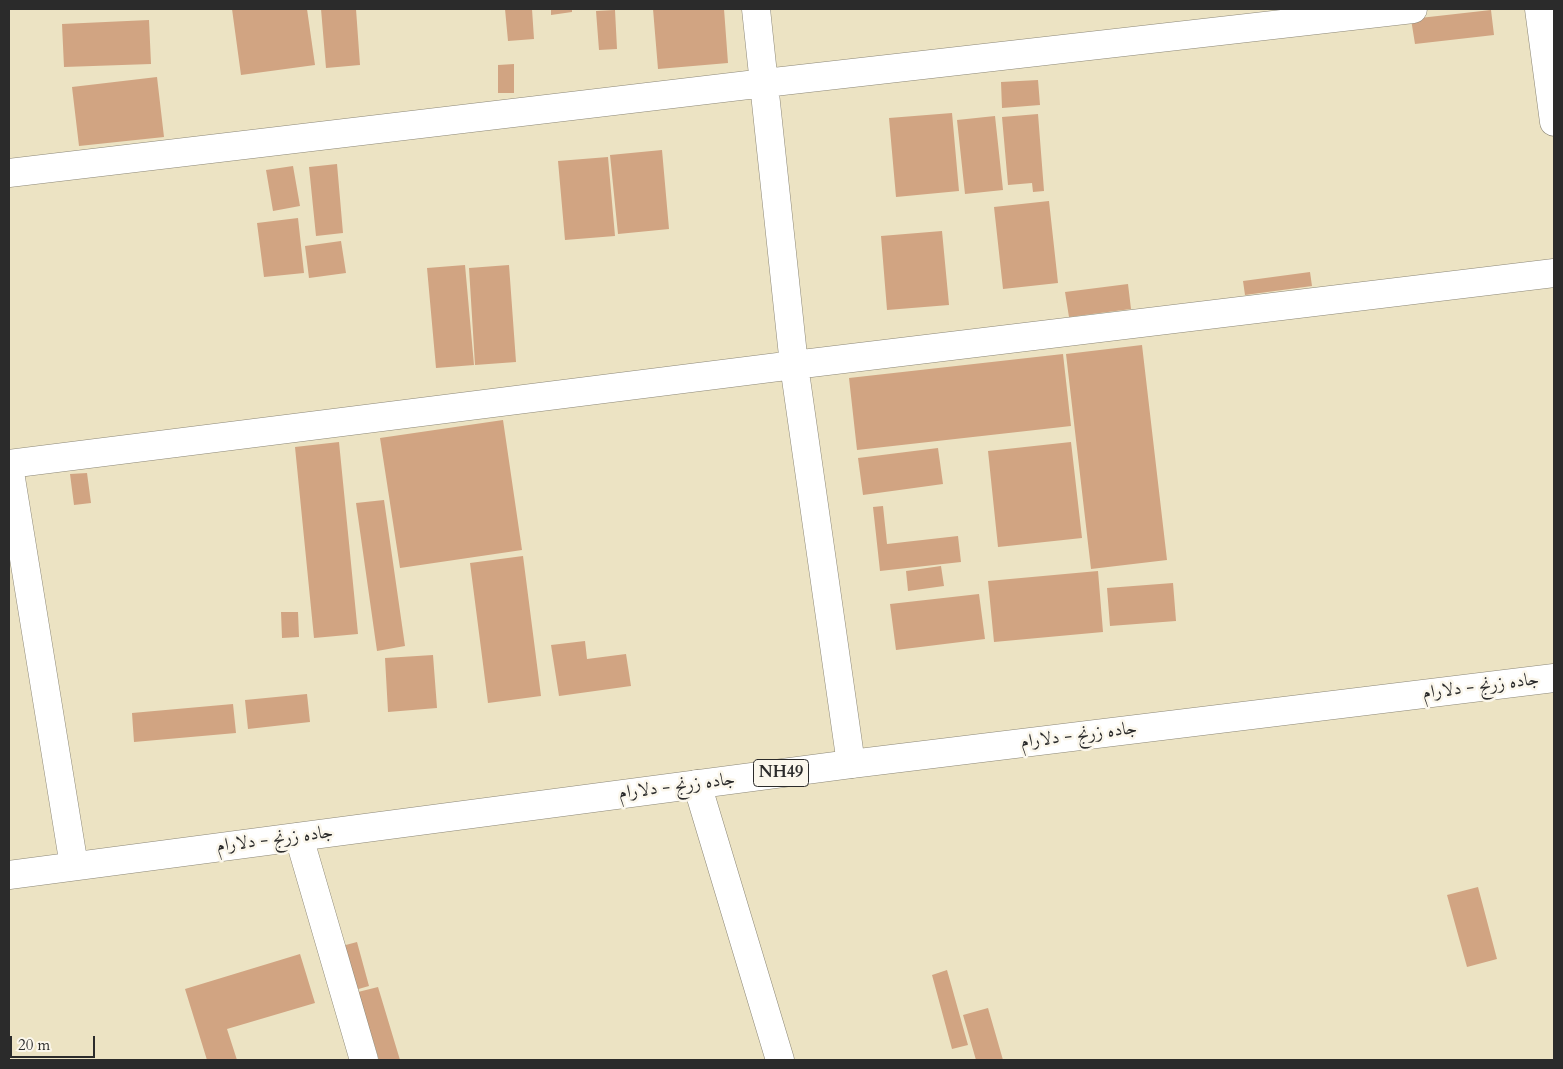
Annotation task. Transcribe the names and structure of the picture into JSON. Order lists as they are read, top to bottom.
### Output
{
  "streets": {
    "main road": ["جاده زرنج - دلارام", "NH49"]
  },
  "scale_bar": "20 m"
}
